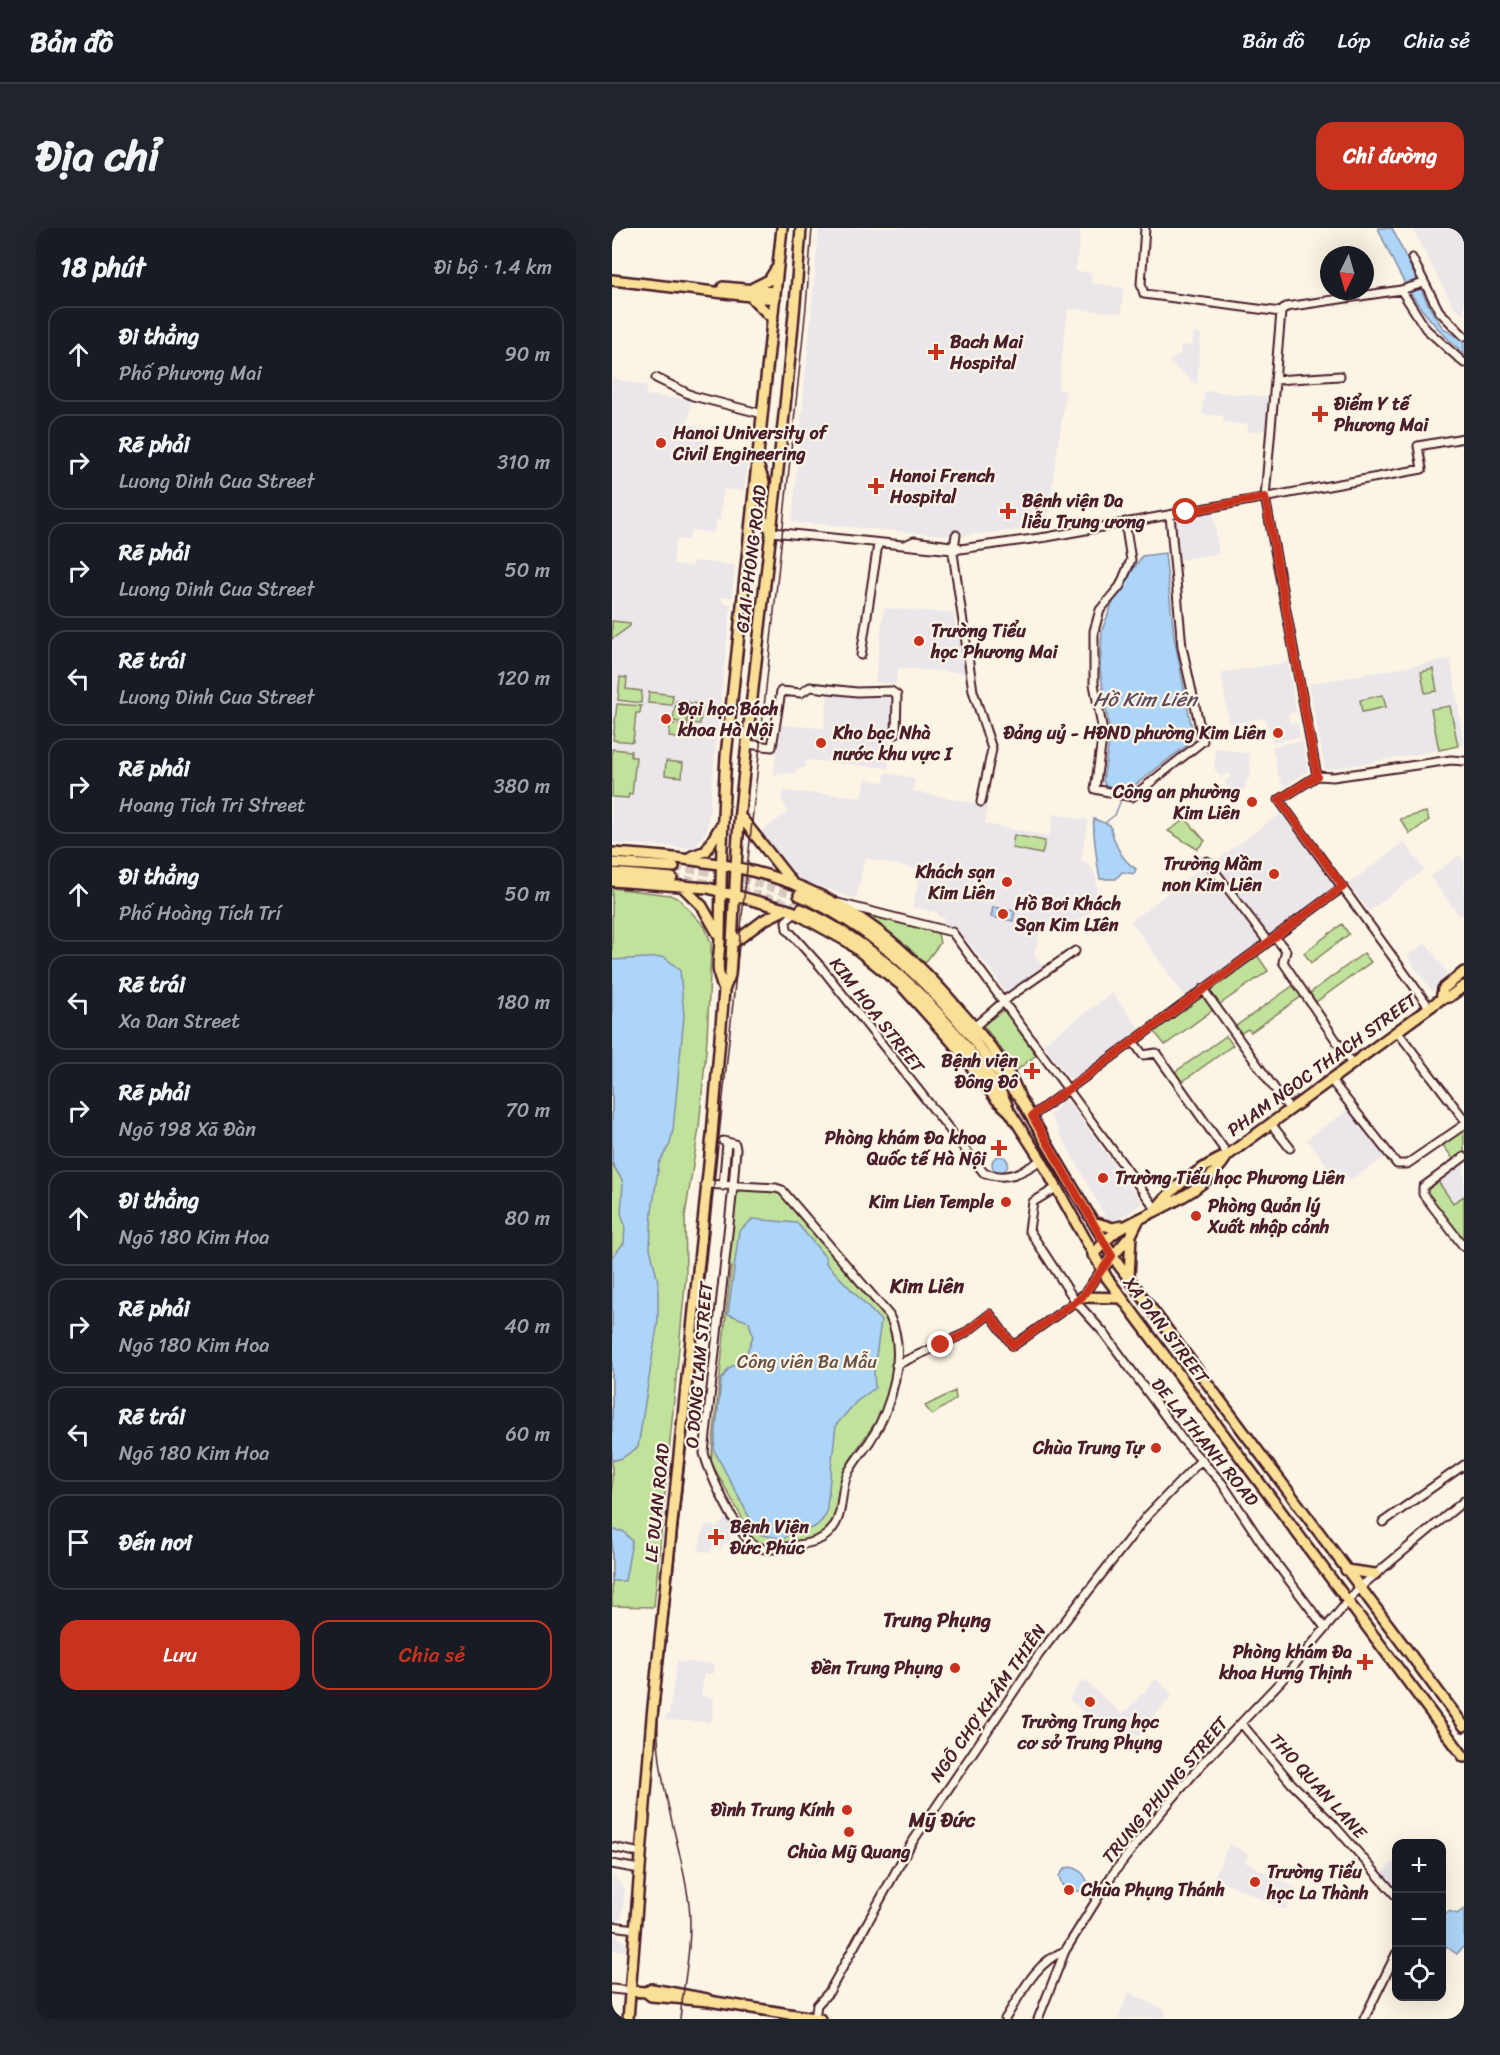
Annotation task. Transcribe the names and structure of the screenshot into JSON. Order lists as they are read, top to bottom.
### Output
{
  "streets": {
    "main road": [
      "GIAI PHONG ROAD",
      "PHAM NGOC THACH STREET",
      "XA DAN STREET",
      "LE DUAN ROAD"
    ],
    "street": [
      "KIM HOA STREET",
      "O DONG LAM STREET",
      "DE LA THANH ROAD",
      "NGÕ CHỢ KHÂM THIÊN",
      "THO QUAN LANE",
      "TRUNG PHUNG STREET"
    ]
  },
  "crossings": [
    ["GIAI PHONG ROAD", "XA DAN STREET"],
    ["GIAI PHONG ROAD", "LE DUAN ROAD"],
    ["KIM HOA STREET", "XA DAN STREET"],
    ["PHAM NGOC THACH STREET", "XA DAN STREET"],
    ["XA DAN STREET", "LE DUAN ROAD"],
    ["XA DAN STREET", "TRUNG PHUNG STREET"],
    ["O DONG LAM STREET", "LE DUAN ROAD"],
    ["DE LA THANH ROAD", "NGÕ CHỢ KHÂM THIÊN"],
    ["DE LA THANH ROAD", "TRUNG PHUNG STREET"],
    ["THO QUAN LANE", "TRUNG PHUNG STREET"]
  ],
  "districts": ["Kim Liên", "Trung Phụng", "Mỹ Đức"],
  "water": ["Hồ Kim Liên"],
  "parks": ["Công viên Ba Mẫu"],
  "places": {
    "health": [
      "Bach Mai Hospital",
      "Điểm Y tế Phương Mai",
      "Hanoi French Hospital",
      "Bệnh viện Da liễu Trung ương",
      "Bệnh viện Đông Đô",
      "Phòng khám Đa khoa Quốc tế Hà Nội",
      "Bệnh Viện Đức Phúc",
      "Phòng khám Đa khoa Hưng Thịnh"
    ],
    "other": [
      "Hanoi University of Civil Engineering",
      "Trường Tiểu học Phương Mai",
      "Đại học Bách khoa Hà Nội",
      "Đảng uỷ - HĐND phường Kim Liên",
      "Kho bạc Nhà nước khu vực I",
      "Công an phường Kim Liên",
      "Trường Mầm non Kim Liên",
      "Khách sạn Kim Liên",
      "Hồ Bơi Khách Sạn Kim LIên",
      "Trường Tiểu học Phương Liên",
      "Kim Lien Temple",
      "Phòng Quản lý Xuất nhập cảnh",
      "Chùa Trung Tự",
      "Đền Trung Phụng",
      "Trường Trung học cơ sở Trung Phụng",
      "Đình Trung Kính",
      "Chùa Mỹ Quang",
      "Trường Tiểu học La Thành",
      "Chùa Phụng Thánh"
    ]
  },
  "north": "bottom",
  "page": {
    "header": "Bản đồ",
    "nav": ["Bản đồ", "Lớp", "Chia sẻ"],
    "title": "Địa chỉ",
    "buttons": [
      "Chỉ đường",
      ["Lưu", "Chia sẻ"]
    ],
    "heading": ["18 phút", "Đi bộ · 1.4 km"],
    "list": [
      ["Đi thẳng", "Phố Phương Mai", "90 m"],
      ["Rẽ phải", "Luong Dinh Cua Street", "310 m"],
      ["Rẽ phải", "Luong Dinh Cua Street", "50 m"],
      ["Rẽ trái", "Luong Dinh Cua Street", "120 m"],
      ["Rẽ phải", "Hoang Tich Tri Street", "380 m"],
      ["Đi thẳng", "Phố Hoàng Tích Trí", "50 m"],
      ["Rẽ trái", "Xa Dan Street", "180 m"],
      ["Rẽ phải", "Ngõ 198 Xã Đàn", "70 m"],
      ["Đi thẳng", "Ngõ 180 Kim Hoa", "80 m"],
      ["Rẽ phải", "Ngõ 180 Kim Hoa", "40 m"],
      ["Rẽ trái", "Ngõ 180 Kim Hoa", "60 m"],
      "Đến nơi"
    ],
    "map_buttons": ["+", "−"]
  }
}
